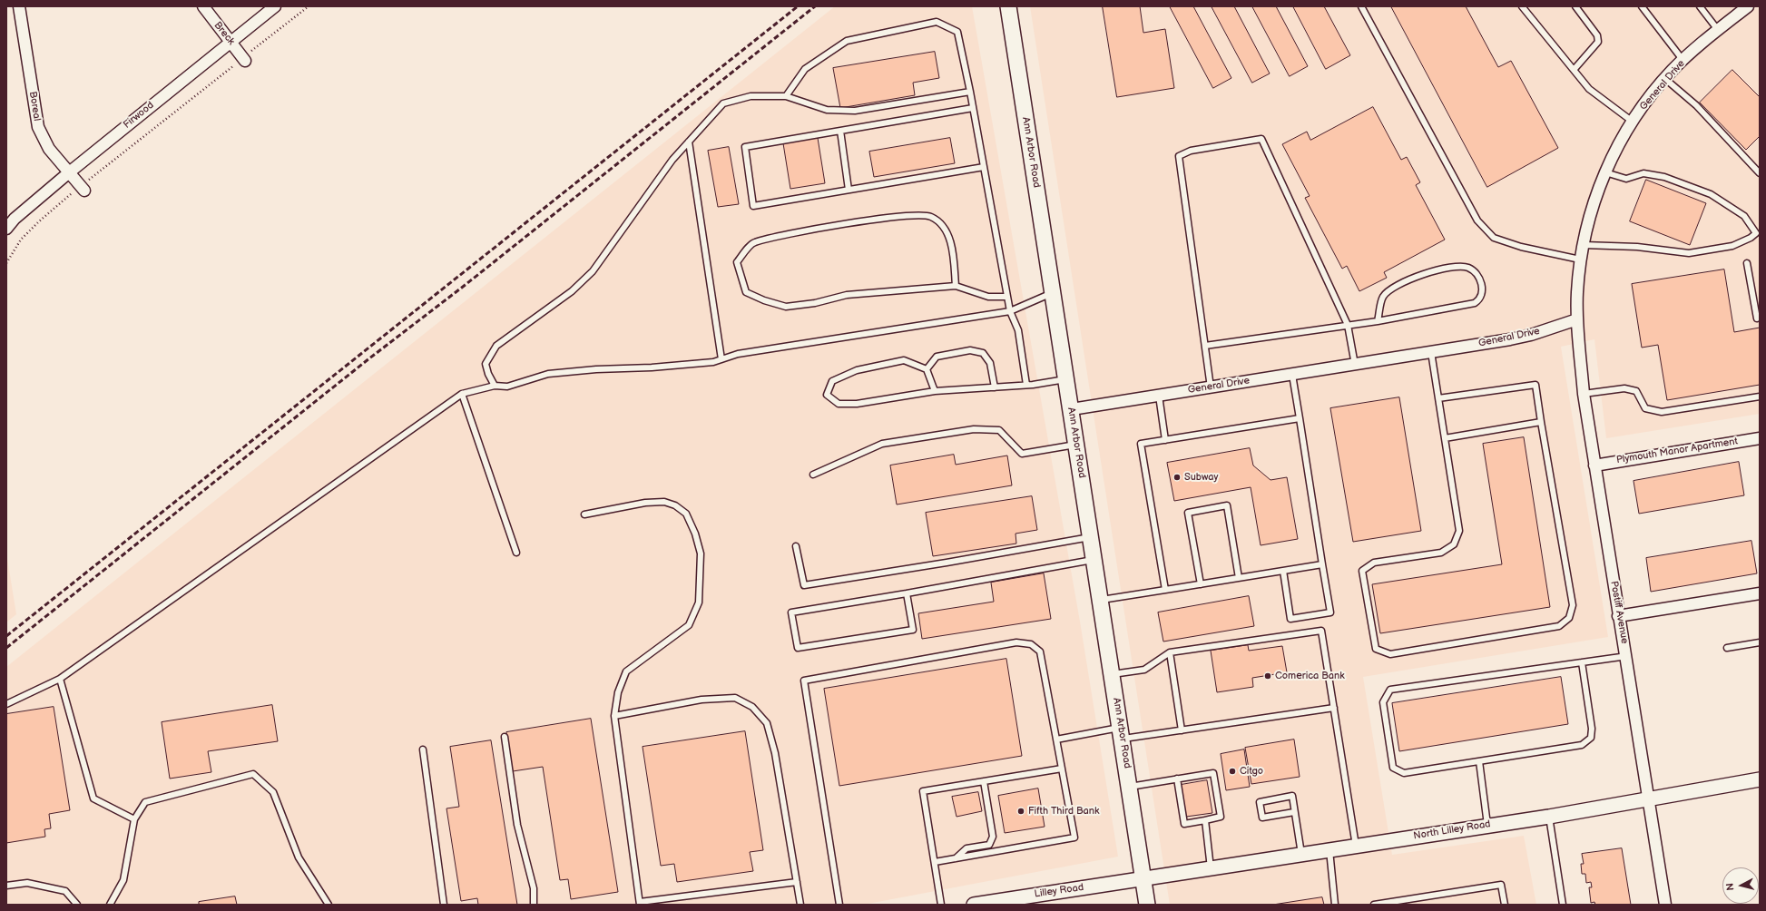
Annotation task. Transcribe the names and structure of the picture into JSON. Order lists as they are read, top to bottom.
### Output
{
  "streets": {
    "main road": ["Ann Arbor Road"],
    "street": [
      "Breck",
      "General Drive",
      "Boreal",
      "Firwood",
      "Plymouth Manor Apartment",
      "Postiff Avenue",
      "North Lilley Road",
      "Lilley Road"
    ]
  },
  "crossings": [
    ["Breck", "Firwood"],
    ["General Drive", "Ann Arbor Road"],
    ["General Drive", "Postiff Avenue"],
    ["Boreal", "Firwood"],
    ["Ann Arbor Road", "North Lilley Road"],
    ["Ann Arbor Road", "Lilley Road"],
    ["Plymouth Manor Apartment", "Postiff Avenue"],
    ["Postiff Avenue", "North Lilley Road"],
    ["North Lilley Road", "Lilley Road"]
  ],
  "places": [
    "Subway",
    "Comerica Bank",
    "Citgo",
    "Fifth Third Bank"
  ],
  "north": "left"
}
